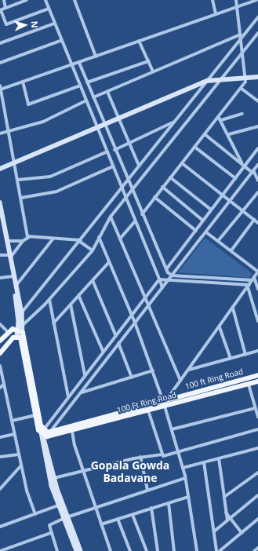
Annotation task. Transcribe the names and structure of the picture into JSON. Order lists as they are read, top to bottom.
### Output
{
  "streets": {
    "main road": ["100 ft Ring Road", "100 Ft Ring Road"]
  },
  "crossings": [
    ["100 ft Ring Road", "100 Ft Ring Road"]
  ],
  "districts": ["Gopala Gowda Badavane"],
  "north": "right"
}
